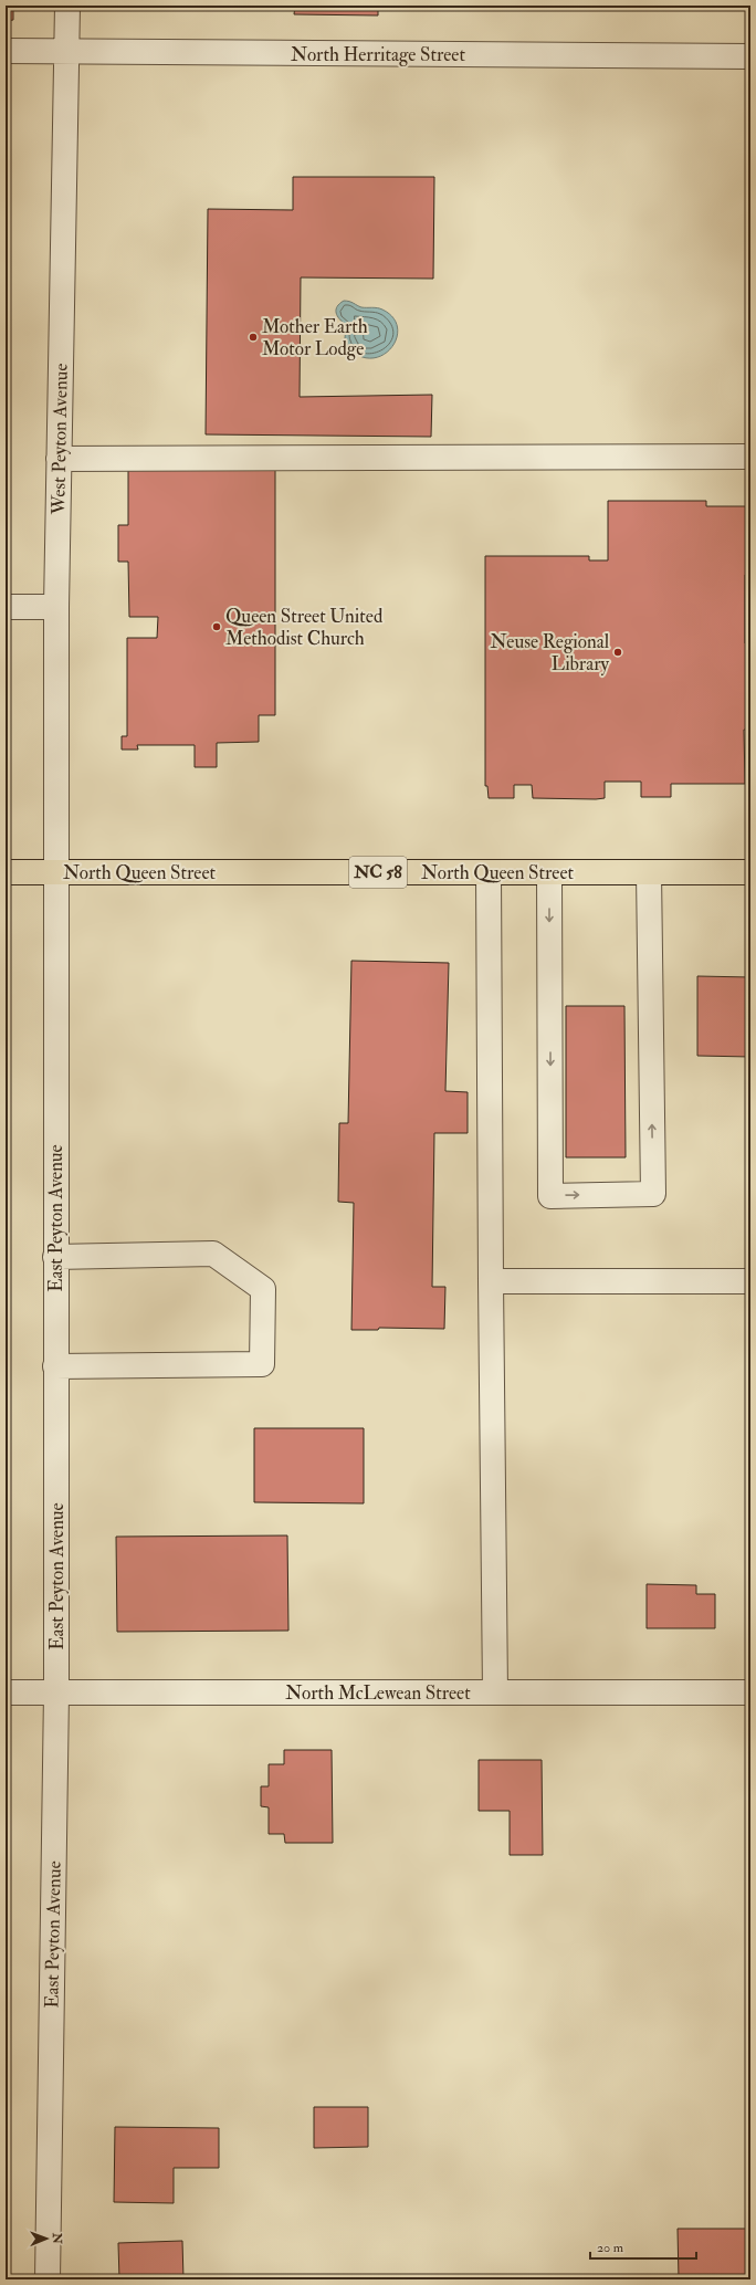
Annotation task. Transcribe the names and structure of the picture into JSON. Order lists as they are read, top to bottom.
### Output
{
  "streets": {
    "main road": ["North Queen Street", "NC 58"],
    "street": [
      "North Herritage Street",
      "West Peyton Avenue",
      "East Peyton Avenue",
      "North McLewean Street"
    ]
  },
  "crossings": [
    ["North Herritage Street", "West Peyton Avenue"],
    ["West Peyton Avenue", "North Queen Street"],
    ["West Peyton Avenue", "East Peyton Avenue"],
    ["North Queen Street", "East Peyton Avenue"],
    ["East Peyton Avenue", "North McLewean Street"]
  ],
  "places": ["Mother Earth Motor Lodge", "Queen Street United Methodist Church", "Neuse Regional Library"],
  "scale_bar": "20 m",
  "north": "right"
}
